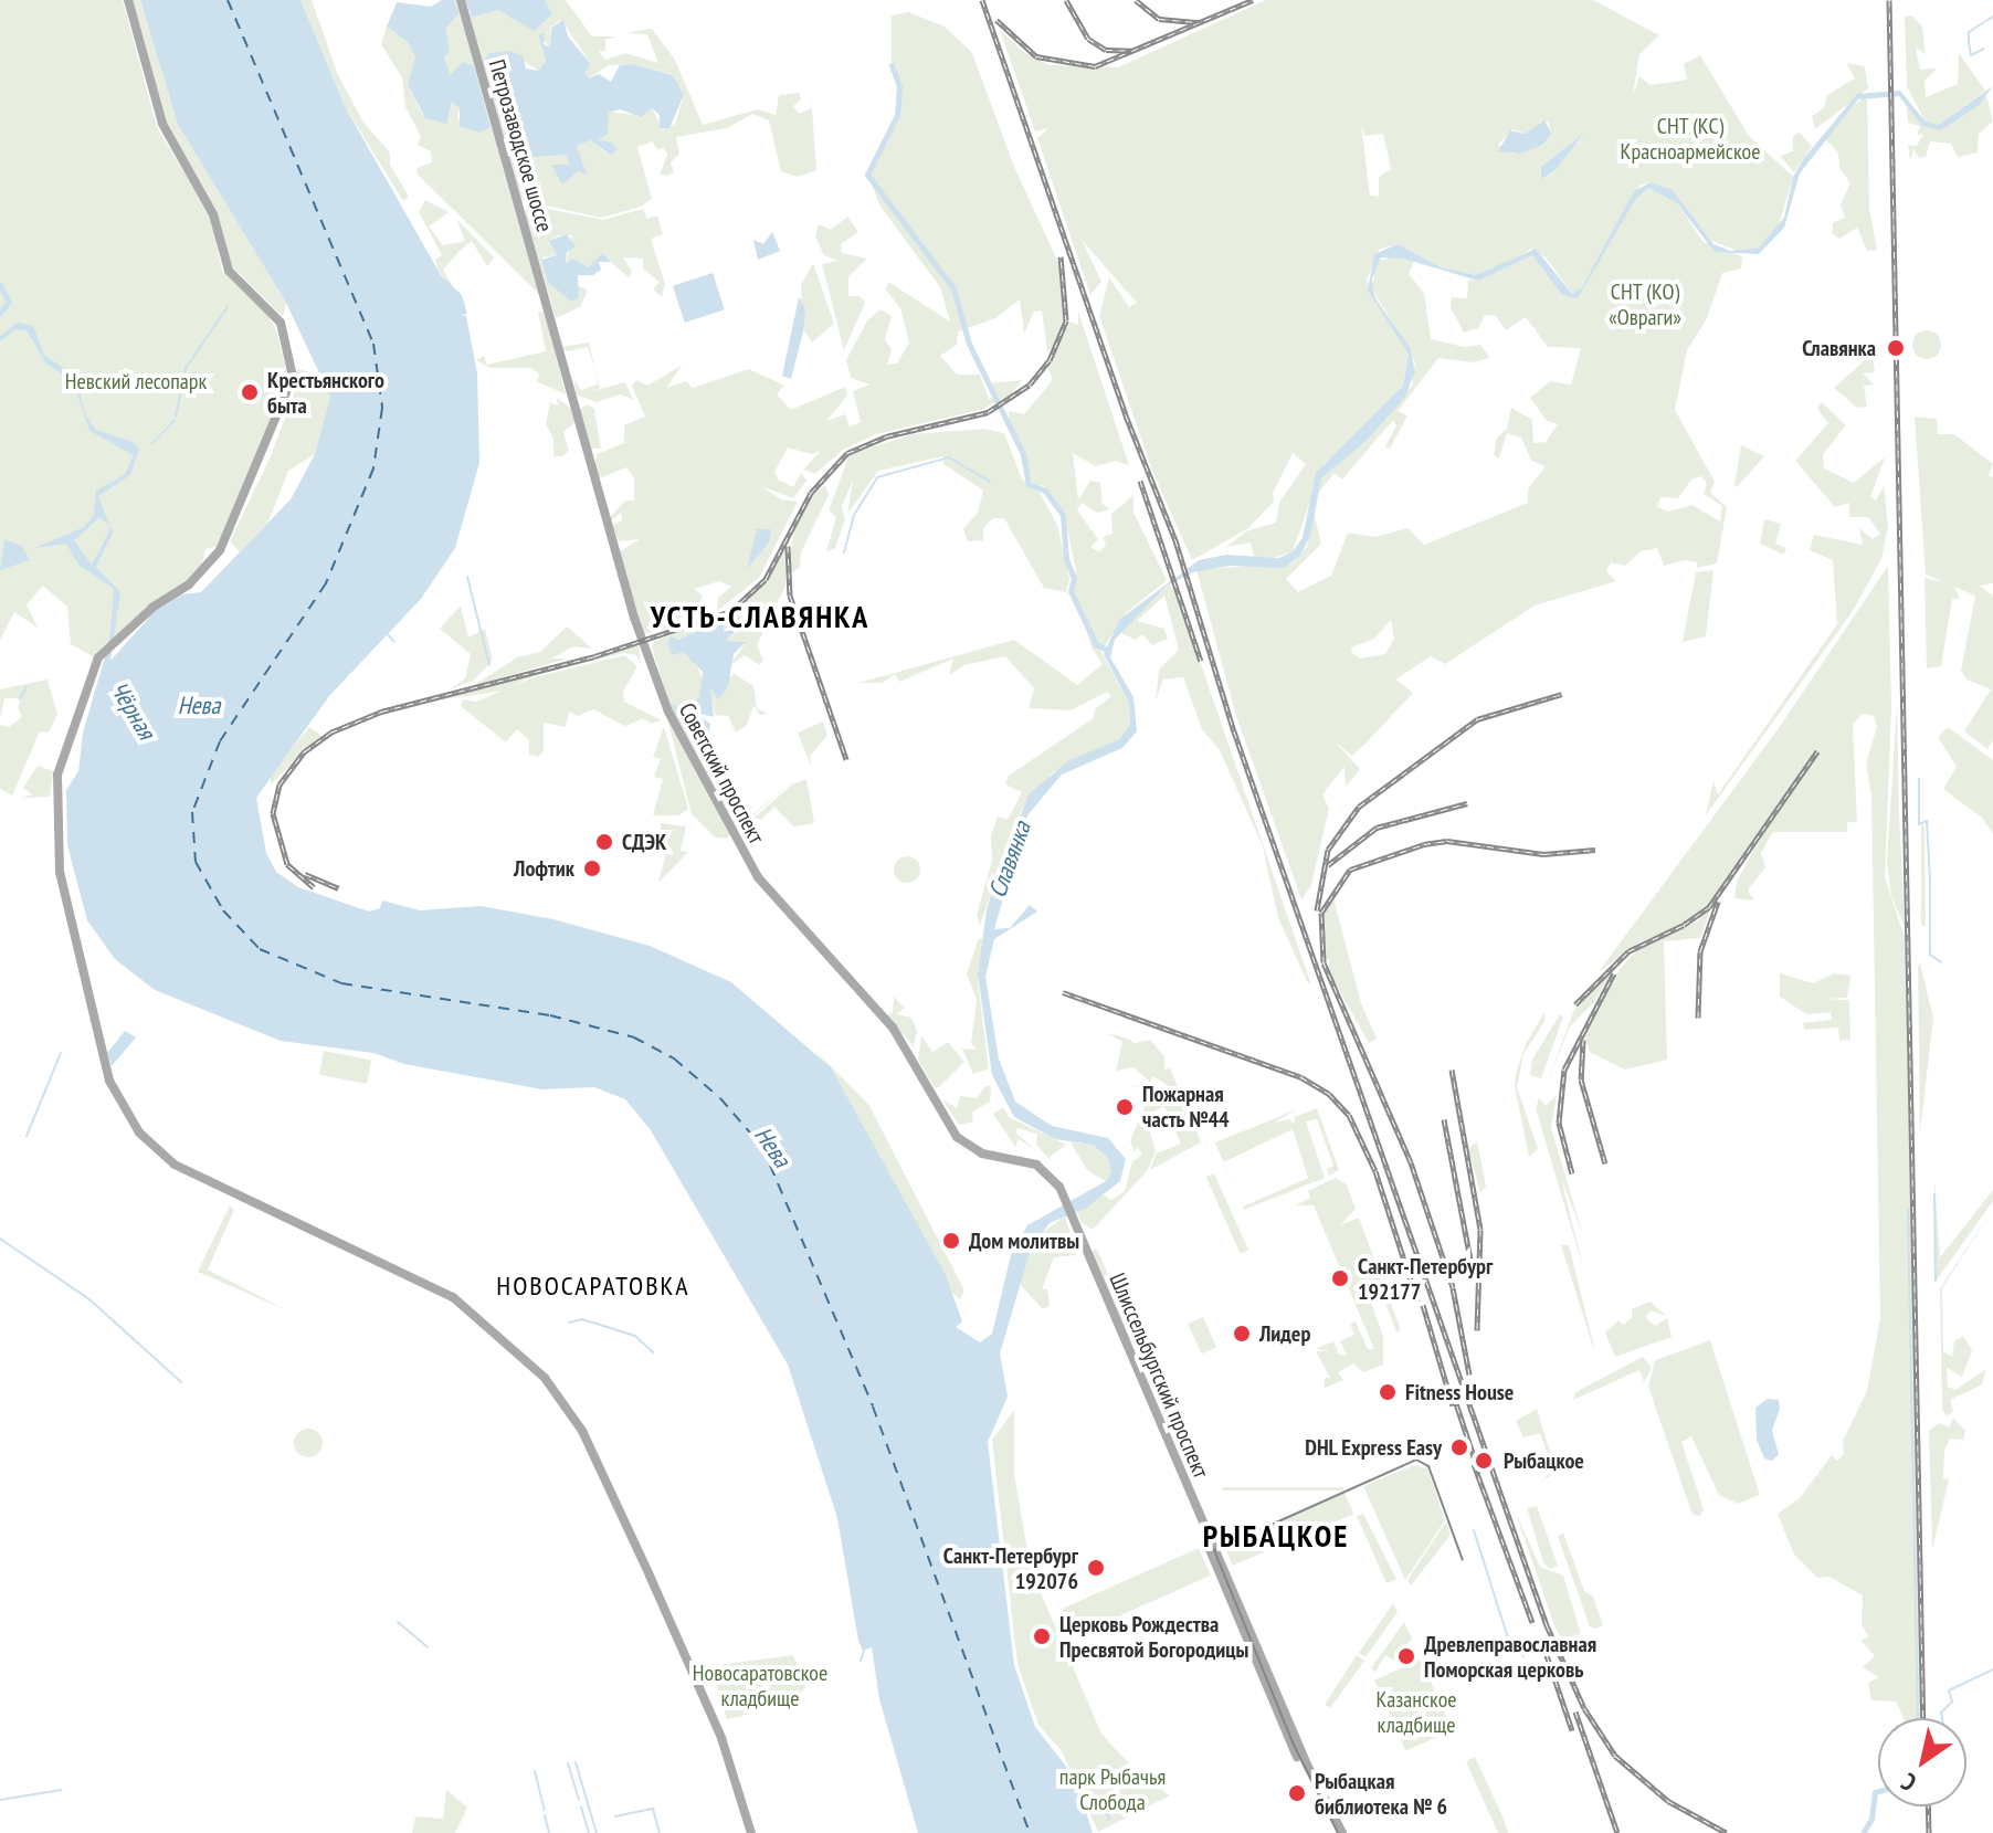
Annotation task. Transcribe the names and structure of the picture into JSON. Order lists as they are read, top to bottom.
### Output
{
  "streets": {
    "main road": ["Петрозаводское шоссе", "Советский проспект", "Шлиссельбургский проспект"]
  },
  "crossings": [
    ["Петрозаводское шоссе", "Советский проспект"],
    ["Советский проспект", "Шлиссельбургский проспект"]
  ],
  "districts": ["УСТЬ-СЛАВЯНКА", "НОВОСАРАТОВКА", "РЫБАЦКОЕ"],
  "water": ["Нева", "Чёрная", "Славянка"],
  "parks": [
    "СНТ (КС) Красноармейское",
    "СНТ (КО) «Овраги»",
    "Невский лесопарк",
    "Новосаратовское кладбище",
    "Казанское кладбище",
    "парк Рыбачья Слобода"
  ],
  "places": [
    "Славянка",
    "Крестьянского быта",
    "СДЭК",
    "Лофтик",
    "Пожарная часть №44",
    "Дом молитвы",
    "Санкт-Петербург 192177",
    "Лидер",
    "Fitness House",
    "DHL Express Easy",
    "Рыбацкое",
    "Санкт-Петербург 192076",
    "Церковь Рождества Пресвятой Богородицы",
    "Древлеправославная Поморская церковь",
    "Рыбацкая библиотека № 6"
  ],
  "north": "bottom left"
}
